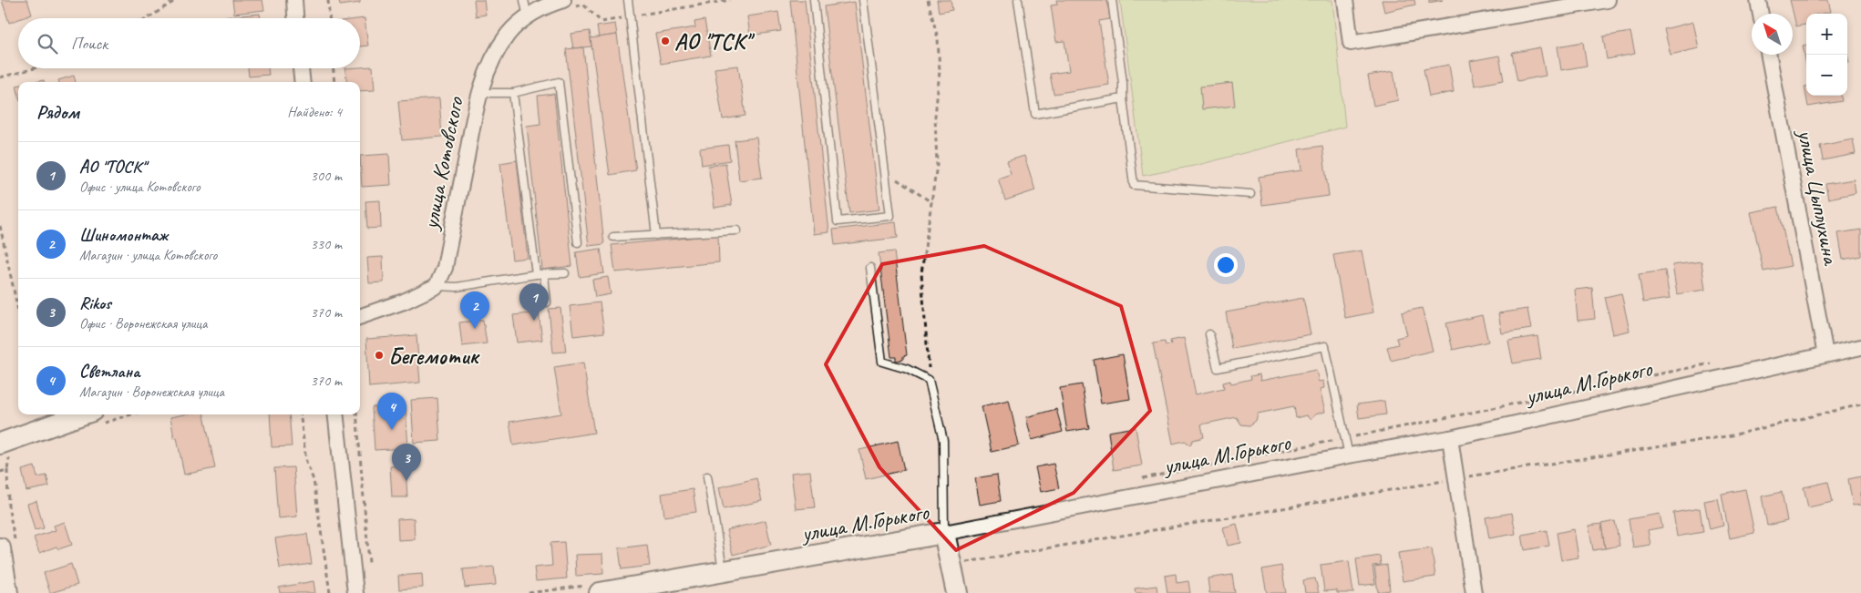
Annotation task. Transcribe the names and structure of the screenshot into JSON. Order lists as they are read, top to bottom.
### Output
{
  "streets": {
    "street": ["улица Котовского", "улица Цыплухина", "улица М.Горького"]
  },
  "crossings": [
    ["улица Цыплухина", "улица М.Горького"]
  ],
  "places": ["АО \"ТСК\"", "Бегемотик"],
  "north": "top left",
  "page": {
    "map_buttons": ["+", "−"],
    "search": "Поиск",
    "heading": ["Рядом", "Найдено: 4"],
    "list": [
      {
        "mark": "1",
        "name": "АО \"ТОСК\"",
        "note": "Офис · улица Котовского",
        "value": "300 m"
      },
      {
        "mark": "2",
        "name": "Шиномонтаж",
        "note": "Магазин · улица Котовского",
        "value": "330 m"
      },
      {
        "mark": "3",
        "name": "Rikos",
        "note": "Офис · Воронежская улица",
        "value": "370 m"
      },
      {
        "mark": "4",
        "name": "Светлана",
        "note": "Магазин · Воронежская улица",
        "value": "370 m"
      }
    ],
    "pins": [
      "1",
      "2",
      "4",
      "3"
    ]
  }
}
